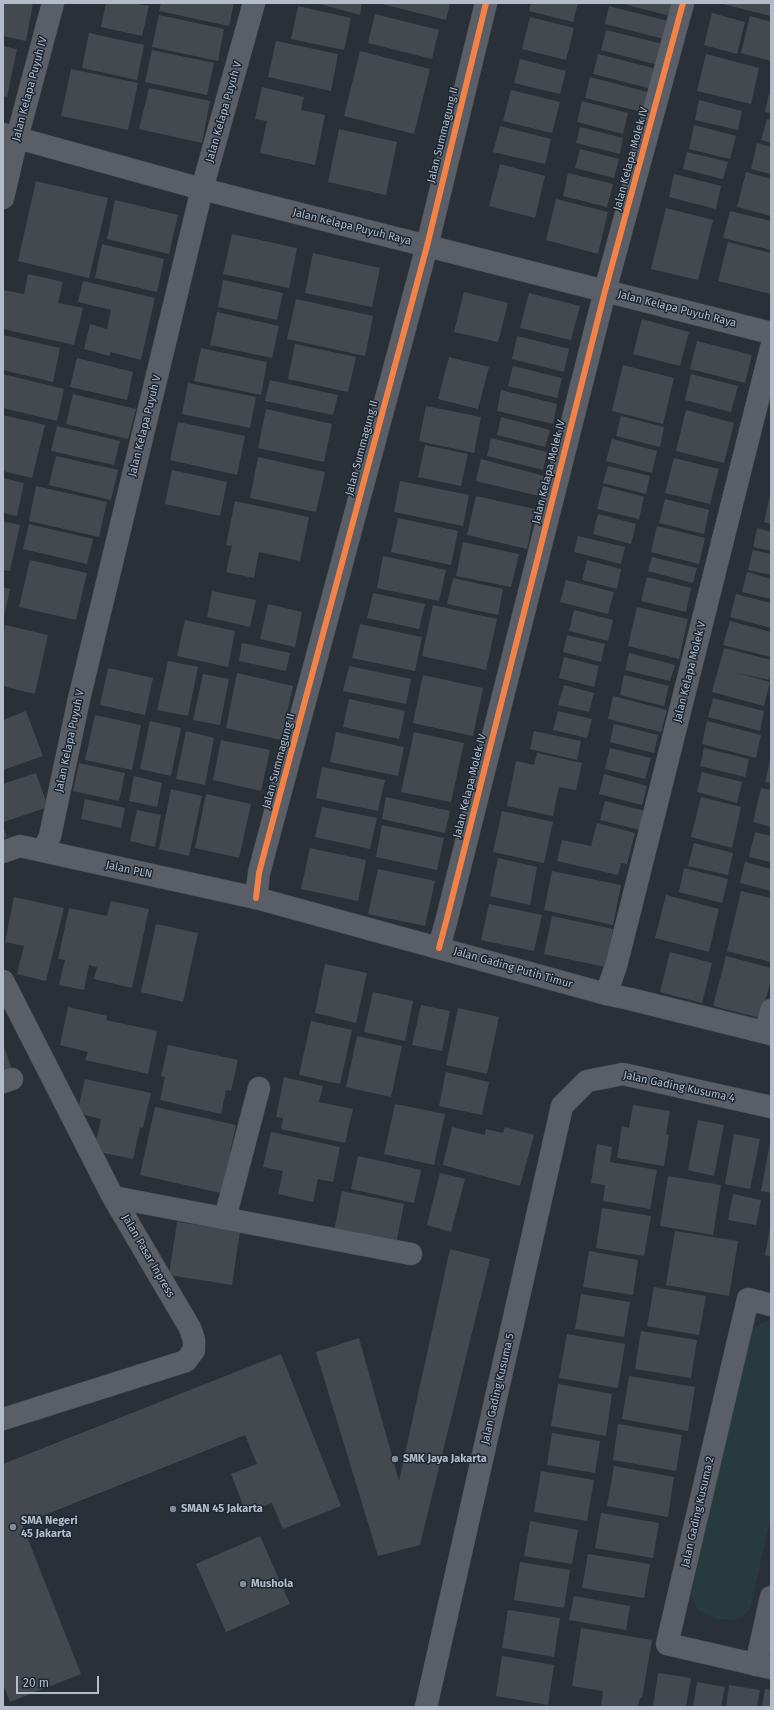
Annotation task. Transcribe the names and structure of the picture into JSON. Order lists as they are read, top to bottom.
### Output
{
  "streets": {
    "street": [
      "Jalan Kelapa Puyuh IV",
      "Jalan Kelapa Puyuh V",
      "Jalan Summagung II",
      "Jalan Kelapa Molek IV",
      "Jalan Kelapa Puyuh Raya",
      "Jalan Kelapa Molek V",
      "Jalan PLN",
      "Jalan Gading Putih Timur",
      "Jalan Gading Kusuma 4",
      "Jalan Pasar Inpress",
      "Jalan Gading Kusuma 5",
      "Jalan Gading Kusuma 2"
    ]
  },
  "crossings": [
    ["Jalan Kelapa Puyuh IV", "Jalan Kelapa Puyuh Raya"],
    ["Jalan Kelapa Puyuh V", "Jalan Kelapa Puyuh Raya"],
    ["Jalan Kelapa Puyuh V", "Jalan PLN"],
    ["Jalan Summagung II", "Jalan Kelapa Puyuh Raya"],
    ["Jalan Summagung II", "Jalan PLN"],
    ["Jalan Summagung II", "Jalan Gading Putih Timur"],
    ["Jalan Kelapa Molek IV", "Jalan Kelapa Puyuh Raya"],
    ["Jalan Kelapa Molek IV", "Jalan Gading Putih Timur"],
    ["Jalan Kelapa Molek V", "Jalan Gading Putih Timur"],
    ["Jalan PLN", "Jalan Gading Putih Timur"],
    ["Jalan Gading Kusuma 4", "Jalan Gading Kusuma 5"]
  ],
  "places": [
    "SMK Jaya Jakarta",
    "SMAN 45 Jakarta",
    "SMA Negeri 45 Jakarta",
    "Mushola"
  ],
  "scale_bar": "20 m"
}
